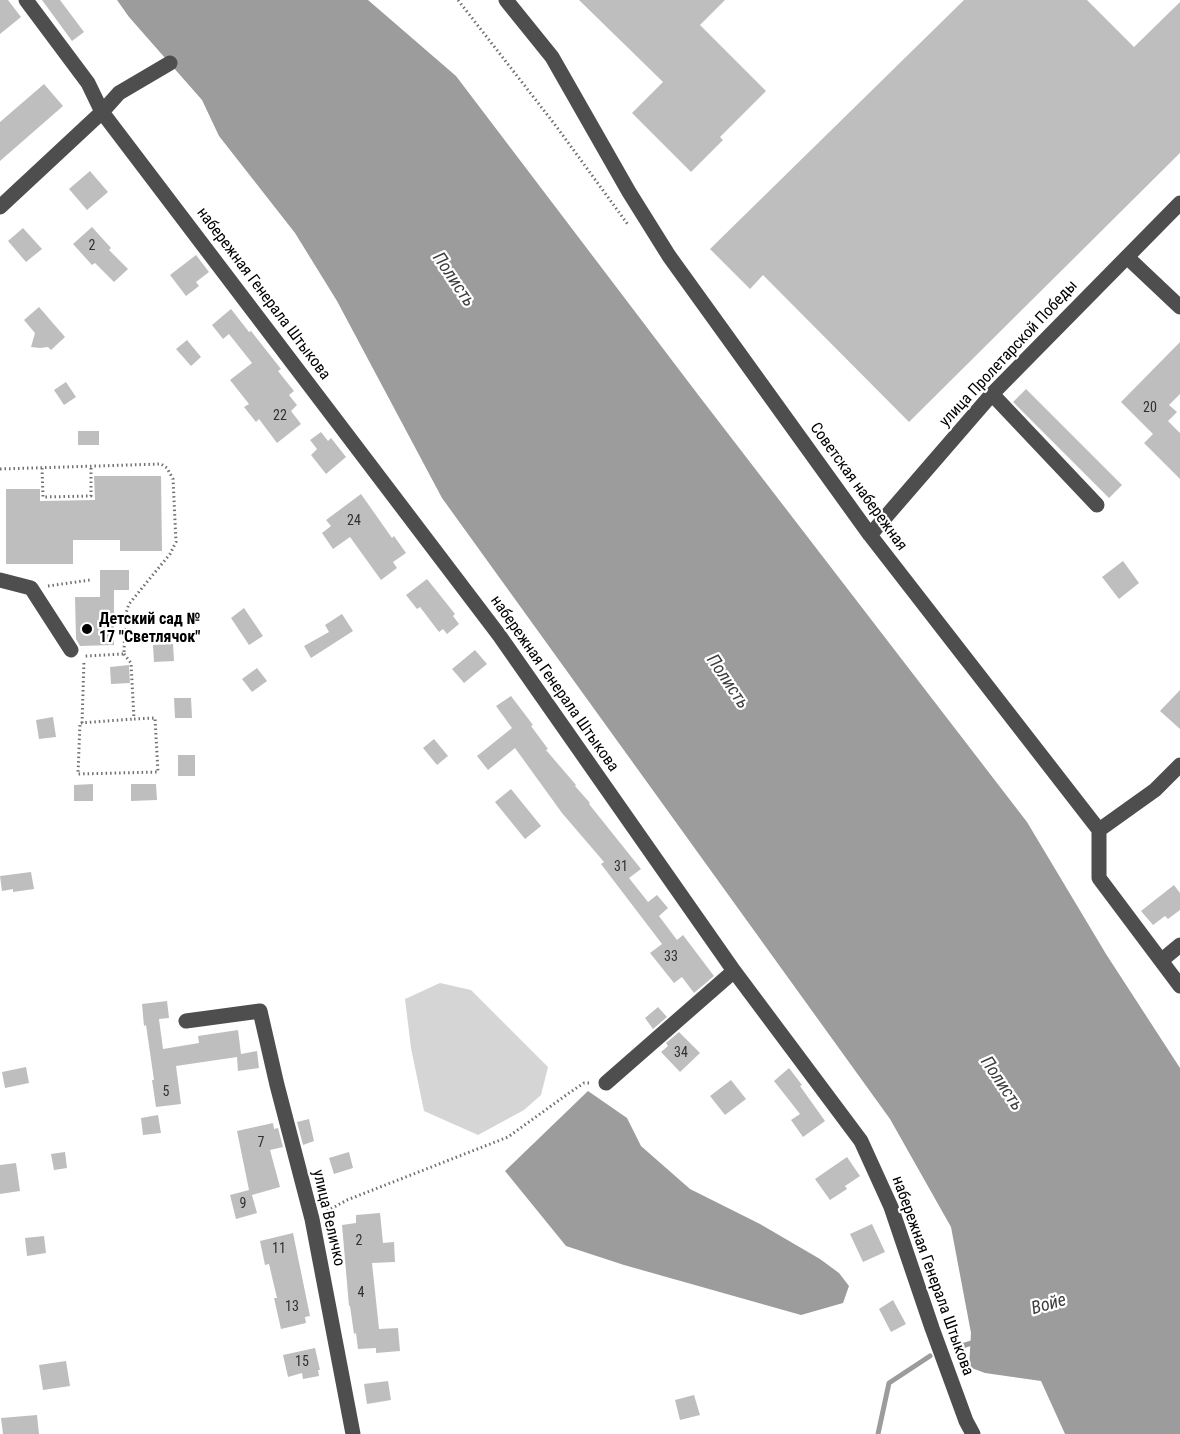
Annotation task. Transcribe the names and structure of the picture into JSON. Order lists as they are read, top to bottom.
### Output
{
  "streets": {
    "street": [
      "набережная Генерала Штыкова",
      "улица Пролетарской Победы",
      "Советская набережная",
      "улица Величко"
    ]
  },
  "crossings": [
    ["улица Пролетарской Победы", "Советская набережная"]
  ],
  "water": ["Полисть", "Войе"],
  "places": ["Детский сад № 17 \"Светлячок\""],
  "house_numbers": [
    "2",
    "20",
    "22",
    "24",
    "31",
    "33",
    "34",
    "5",
    "7",
    "9",
    "2",
    "11",
    "4",
    "13",
    "15"
  ]
}
